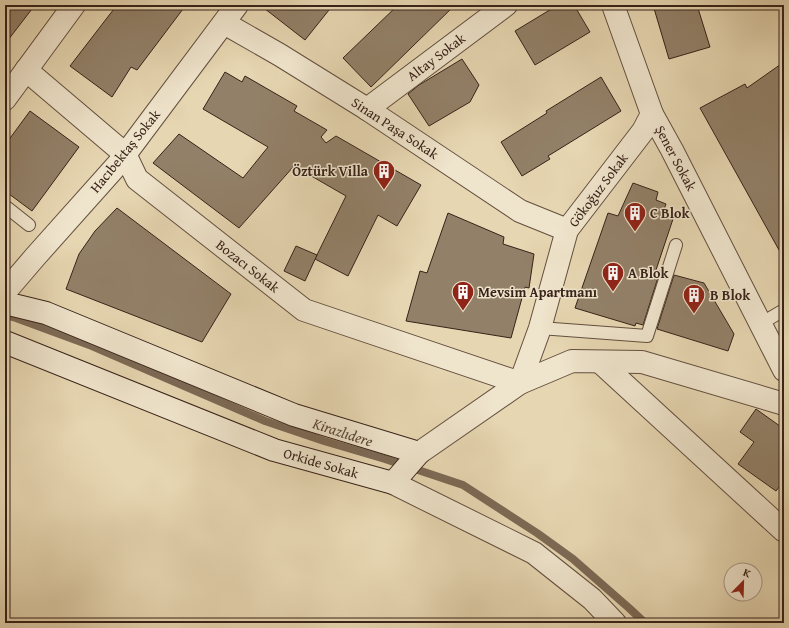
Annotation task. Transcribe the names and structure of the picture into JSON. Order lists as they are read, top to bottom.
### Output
{
  "streets": {
    "street": [
      "Altay Sokak",
      "Sinan Paşa Sokak",
      "Hacıbektaş Sokak",
      "Şener Sokak",
      "Gökoğuz Sokak",
      "Bozacı Sokak",
      "Orkide Sokak"
    ]
  },
  "crossings": [
    ["Altay Sokak", "Sinan Paşa Sokak"],
    ["Sinan Paşa Sokak", "Hacıbektaş Sokak"],
    ["Sinan Paşa Sokak", "Gökoğuz Sokak"],
    ["Hacıbektaş Sokak", "Bozacı Sokak"],
    ["Şener Sokak", "Gökoğuz Sokak"],
    ["Gökoğuz Sokak", "Bozacı Sokak"]
  ],
  "water": ["Kirazlıdere"],
  "places": {
    "building": [
      "Öztürk Villa",
      "C Blok",
      "A Blok",
      "Mevsim Apartmanı",
      "B Blok"
    ]
  },
  "north": "top right"
}
